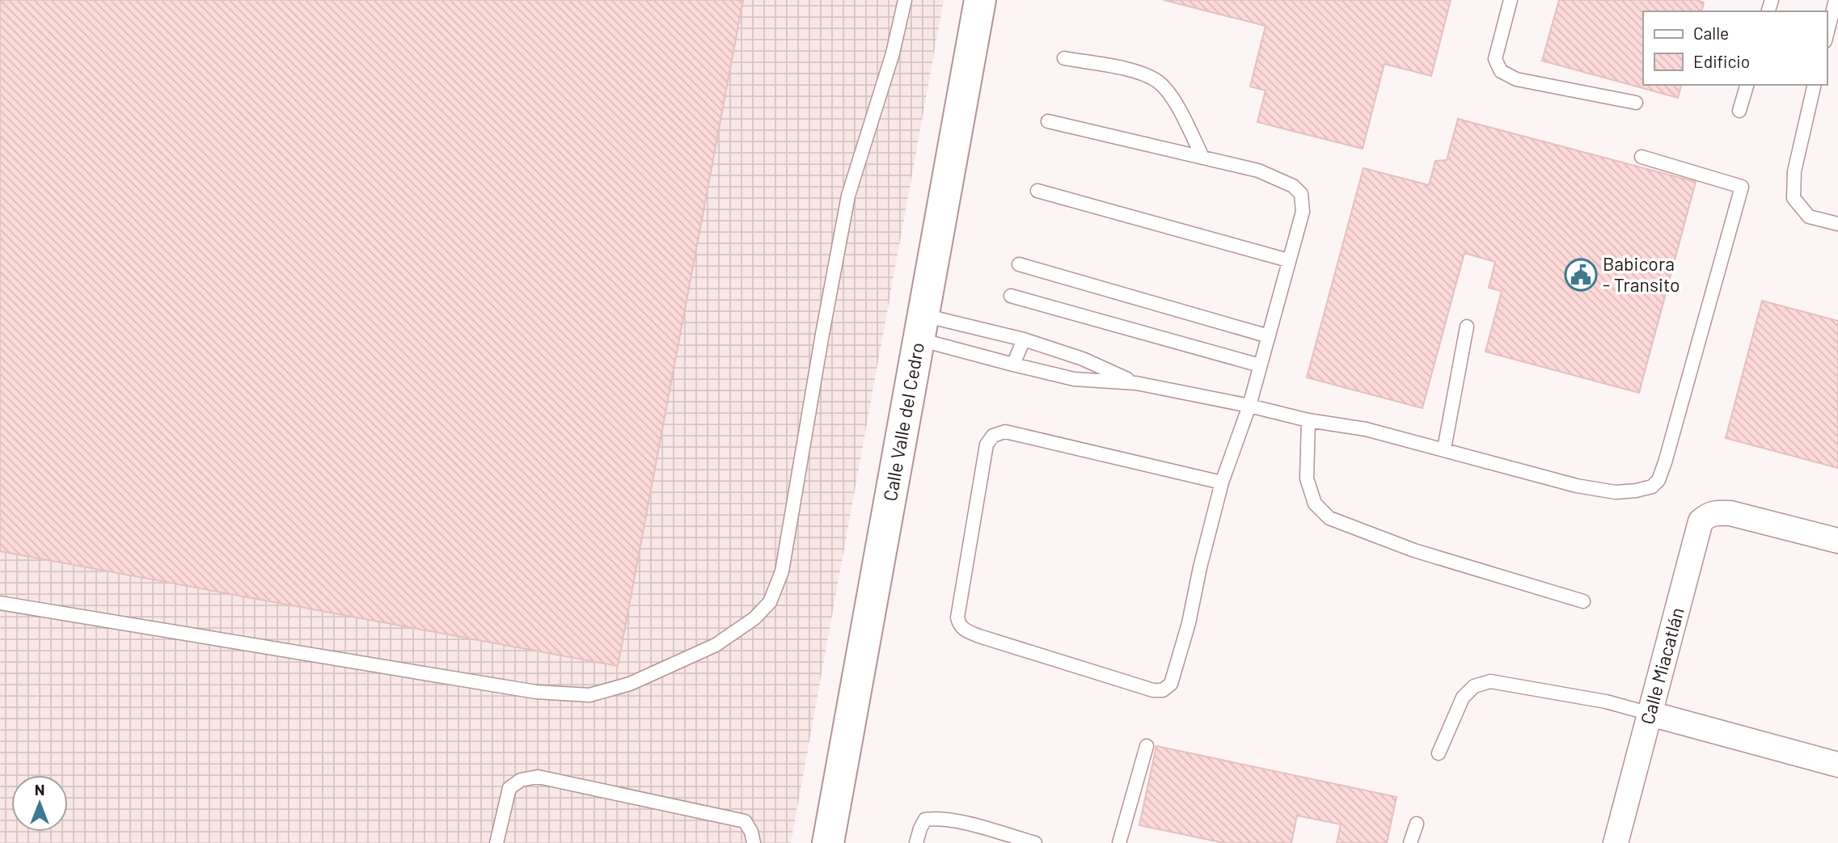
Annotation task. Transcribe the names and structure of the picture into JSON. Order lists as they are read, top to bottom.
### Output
{
  "streets": {
    "street": ["Calle Valle del Cedro", "Calle Miacatlán"]
  },
  "places": {
    "public building": ["Babicora - Transito"]
  },
  "legend": ["Calle", "Edificio"],
  "north": "top"
}
